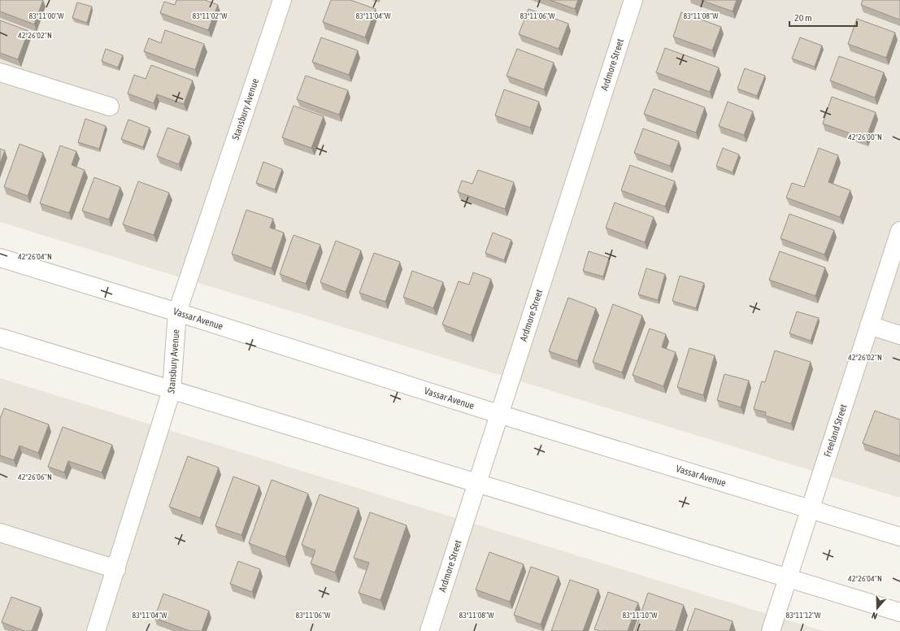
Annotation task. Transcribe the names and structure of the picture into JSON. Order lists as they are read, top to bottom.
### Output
{
  "streets": {
    "street": [
      "Ardmore Street",
      "Stansbury Avenue",
      "Vassar Avenue",
      "Freeland Street"
    ]
  },
  "crossings": [
    ["Ardmore Street", "Vassar Avenue"],
    ["Stansbury Avenue", "Vassar Avenue"],
    ["Vassar Avenue", "Freeland Street"]
  ],
  "scale_bar": "20 m",
  "north": "bottom",
  "coordinates": [
    "83°11'00\"W",
    "83°11'02\"W",
    "83°11'04\"W",
    "83°11'06\"W",
    "83°11'08\"W",
    "42°26'02\"N",
    "42°26'00\"N",
    "42°26'04\"N",
    "42°26'06\"N",
    "83°11'10\"W",
    "83°11'12\"W"
  ]
}
